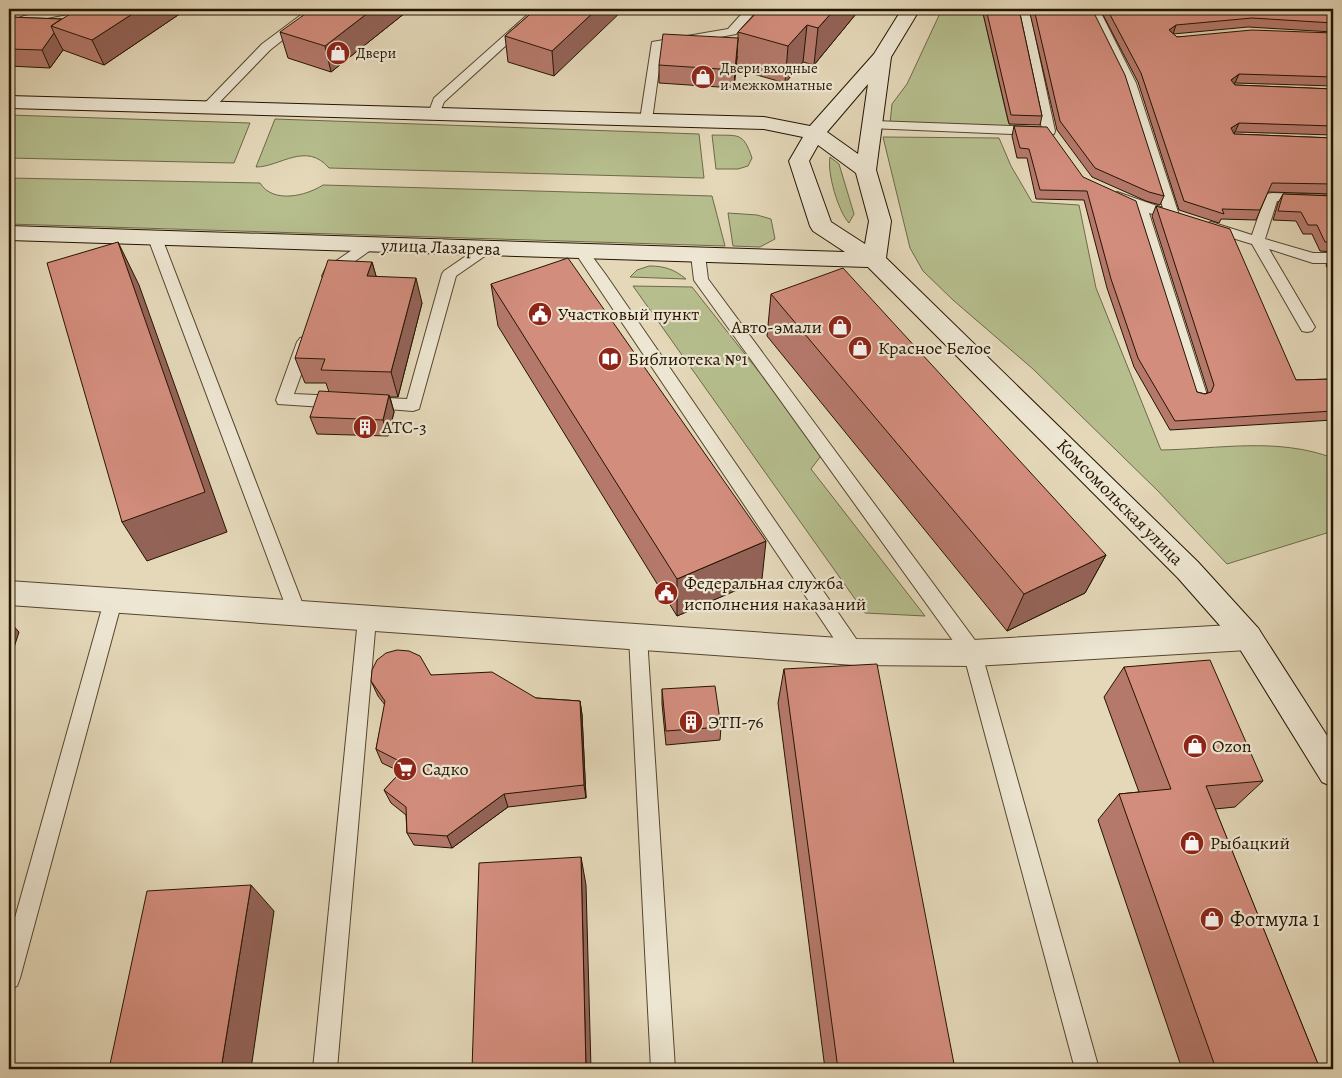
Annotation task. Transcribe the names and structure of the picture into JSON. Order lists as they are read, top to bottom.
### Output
{
  "streets": {
    "main road": ["улица Лазарева", "Комсомольская улица"]
  },
  "crossings": [
    ["улица Лазарева", "Комсомольская улица"]
  ],
  "places": {
    "shop": [
      "Двери",
      "Двери входные и межкомнатные",
      "Авто-эмали",
      "Красное Белое",
      "Ozon",
      "Рыбацкий",
      "Фотмула 1"
    ],
    "public building": ["Участковый пункт", "Федеральная служба исполнения наказаний"],
    "library": ["Библиотека №1"],
    "building": ["АТС-3", "ЭТП-76"],
    "supermarket": ["Садко"]
  }
}
